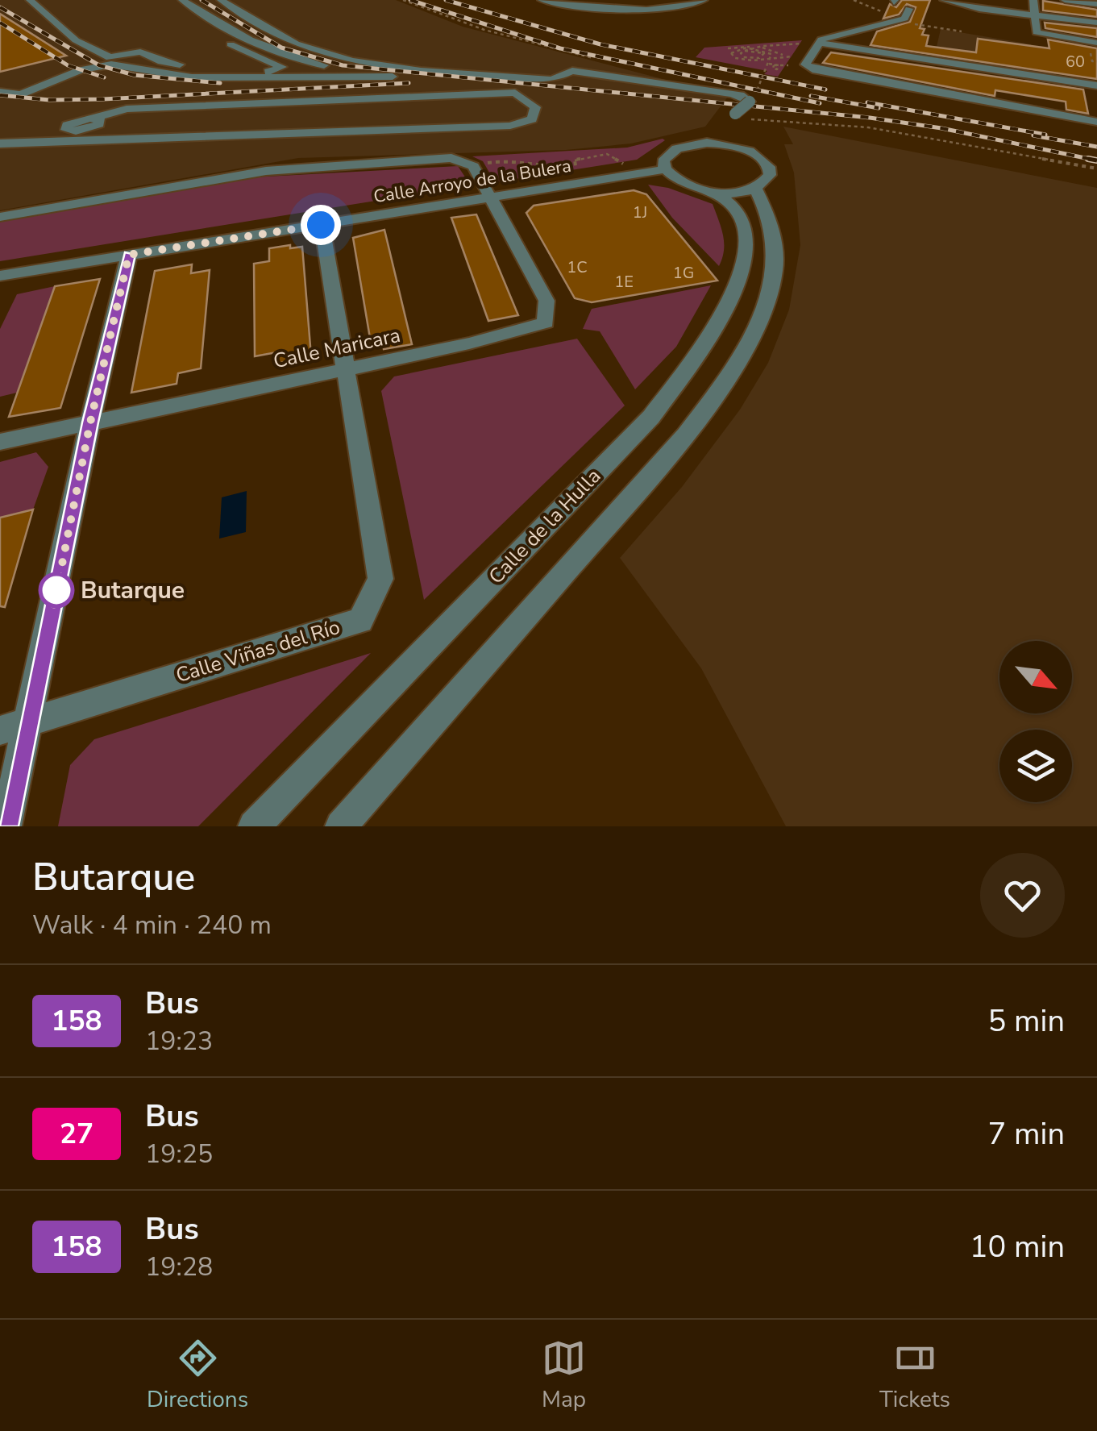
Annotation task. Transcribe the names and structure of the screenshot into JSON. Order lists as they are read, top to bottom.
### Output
{
  "streets": {
    "street": [
      "Calle Arroyo de la Bulera",
      "Calle Maricara",
      "Calle de la Hulla",
      "Calle Viñas del Río"
    ]
  },
  "crossings": [
    ["Calle Arroyo de la Bulera", "Calle Maricara"],
    ["Calle Arroyo de la Bulera", "Calle Viñas del Río"],
    ["Calle Maricara", "Calle Viñas del Río"]
  ],
  "places": ["Butarque"],
  "lines": ["bus line 158"],
  "house_numbers": [
    "60",
    "1J",
    "1C",
    "1G",
    "1E"
  ],
  "north": "bottom right",
  "page": {
    "heading": ["Butarque", "Walk · 4 min · 240 m"],
    "list": [
      {
        "mark": "158",
        "name": "Bus",
        "note": "19:23",
        "value": "5 min"
      },
      {
        "mark": "27",
        "name": "Bus",
        "note": "19:25",
        "value": "7 min"
      },
      {
        "mark": "158",
        "name": "Bus",
        "note": "19:28",
        "value": "10 min"
      }
    ],
    "tabs": ["Directions", "Map", "Tickets"]
  }
}
